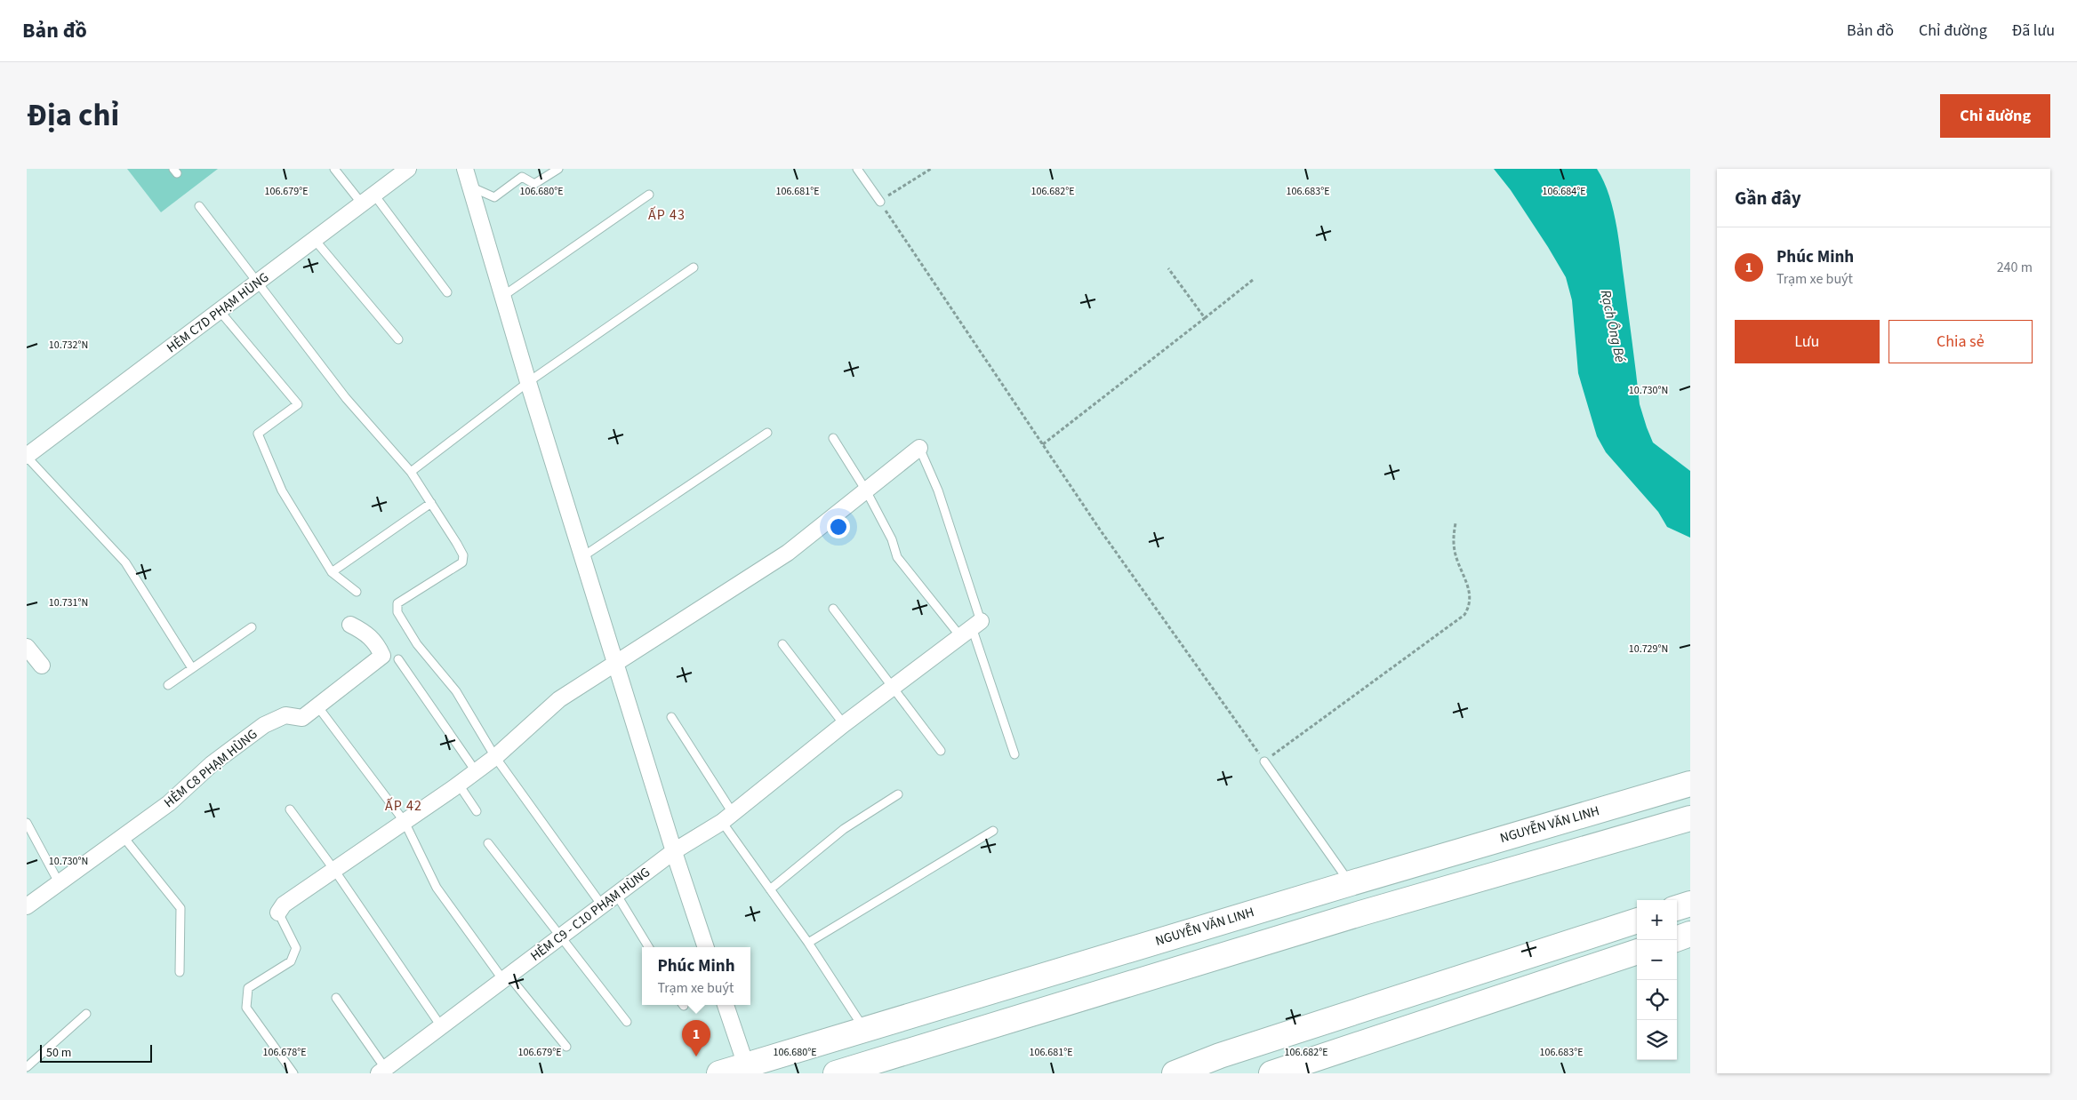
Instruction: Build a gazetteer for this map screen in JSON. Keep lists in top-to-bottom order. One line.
{"streets":{"main road":["NGUYỄN VĂN LINH"],"street":["HẺM C7D PHẠM HÙNG","HẺM C8 PHẠM HÙNG","HẺM C9 - C10 PHẠM HÙNG"]},"districts":["ẤP 43","ẤP 42"],"water":["Rạch Ông Bé"],"scale_bar":"50 m","page":{"header":"Bản đồ","nav":["Bản đồ","Chỉ đường","Đã lưu"],"title":"Địa chỉ","buttons":["Chỉ đường",["Lưu","Chia sẻ"]],"heading":"Gần đây","list":[{"mark":"1","name":"Phúc Minh","note":"Trạm xe buýt","value":"240 m"}],"map_buttons":["+","−"],"popup":["Phúc Minh","Trạm xe buýt"],"pins":"1","scale":"50 m"},"coordinates":["106.679°E","106.680°E","106.681°E","106.682°E","106.683°E","106.684°E","10.732°N","10.730°N","10.731°N","10.729°N","106.678°E"]}
